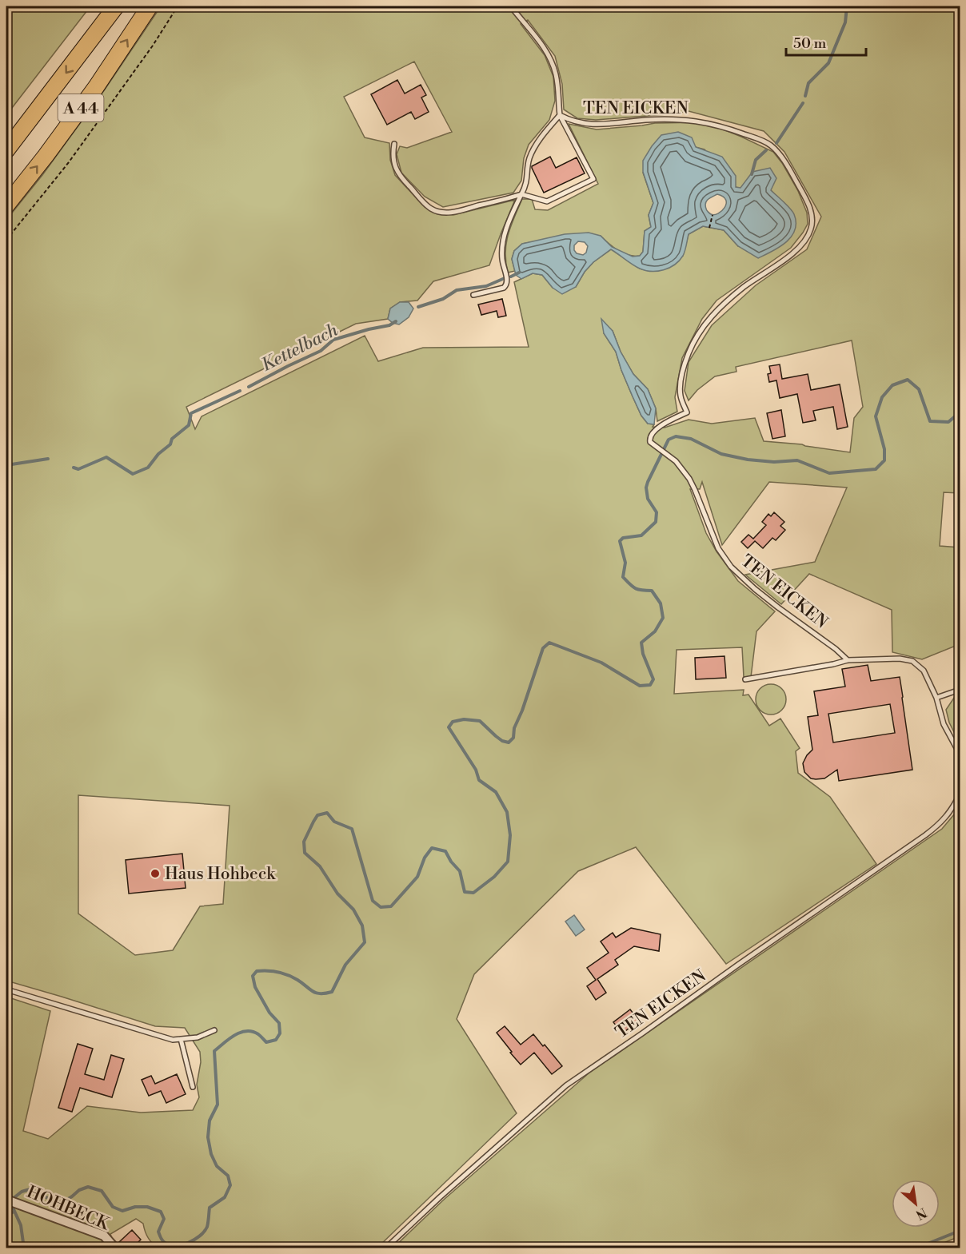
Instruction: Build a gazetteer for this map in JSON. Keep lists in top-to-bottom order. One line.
{"streets":{"highway":["A 44"],"street":["HOHBECK"],"lane":["TEN EICKEN"]},"water":["Kettelbach"],"places":["Haus Hohbeck"],"scale_bar":"50 m","north":"bottom right"}
